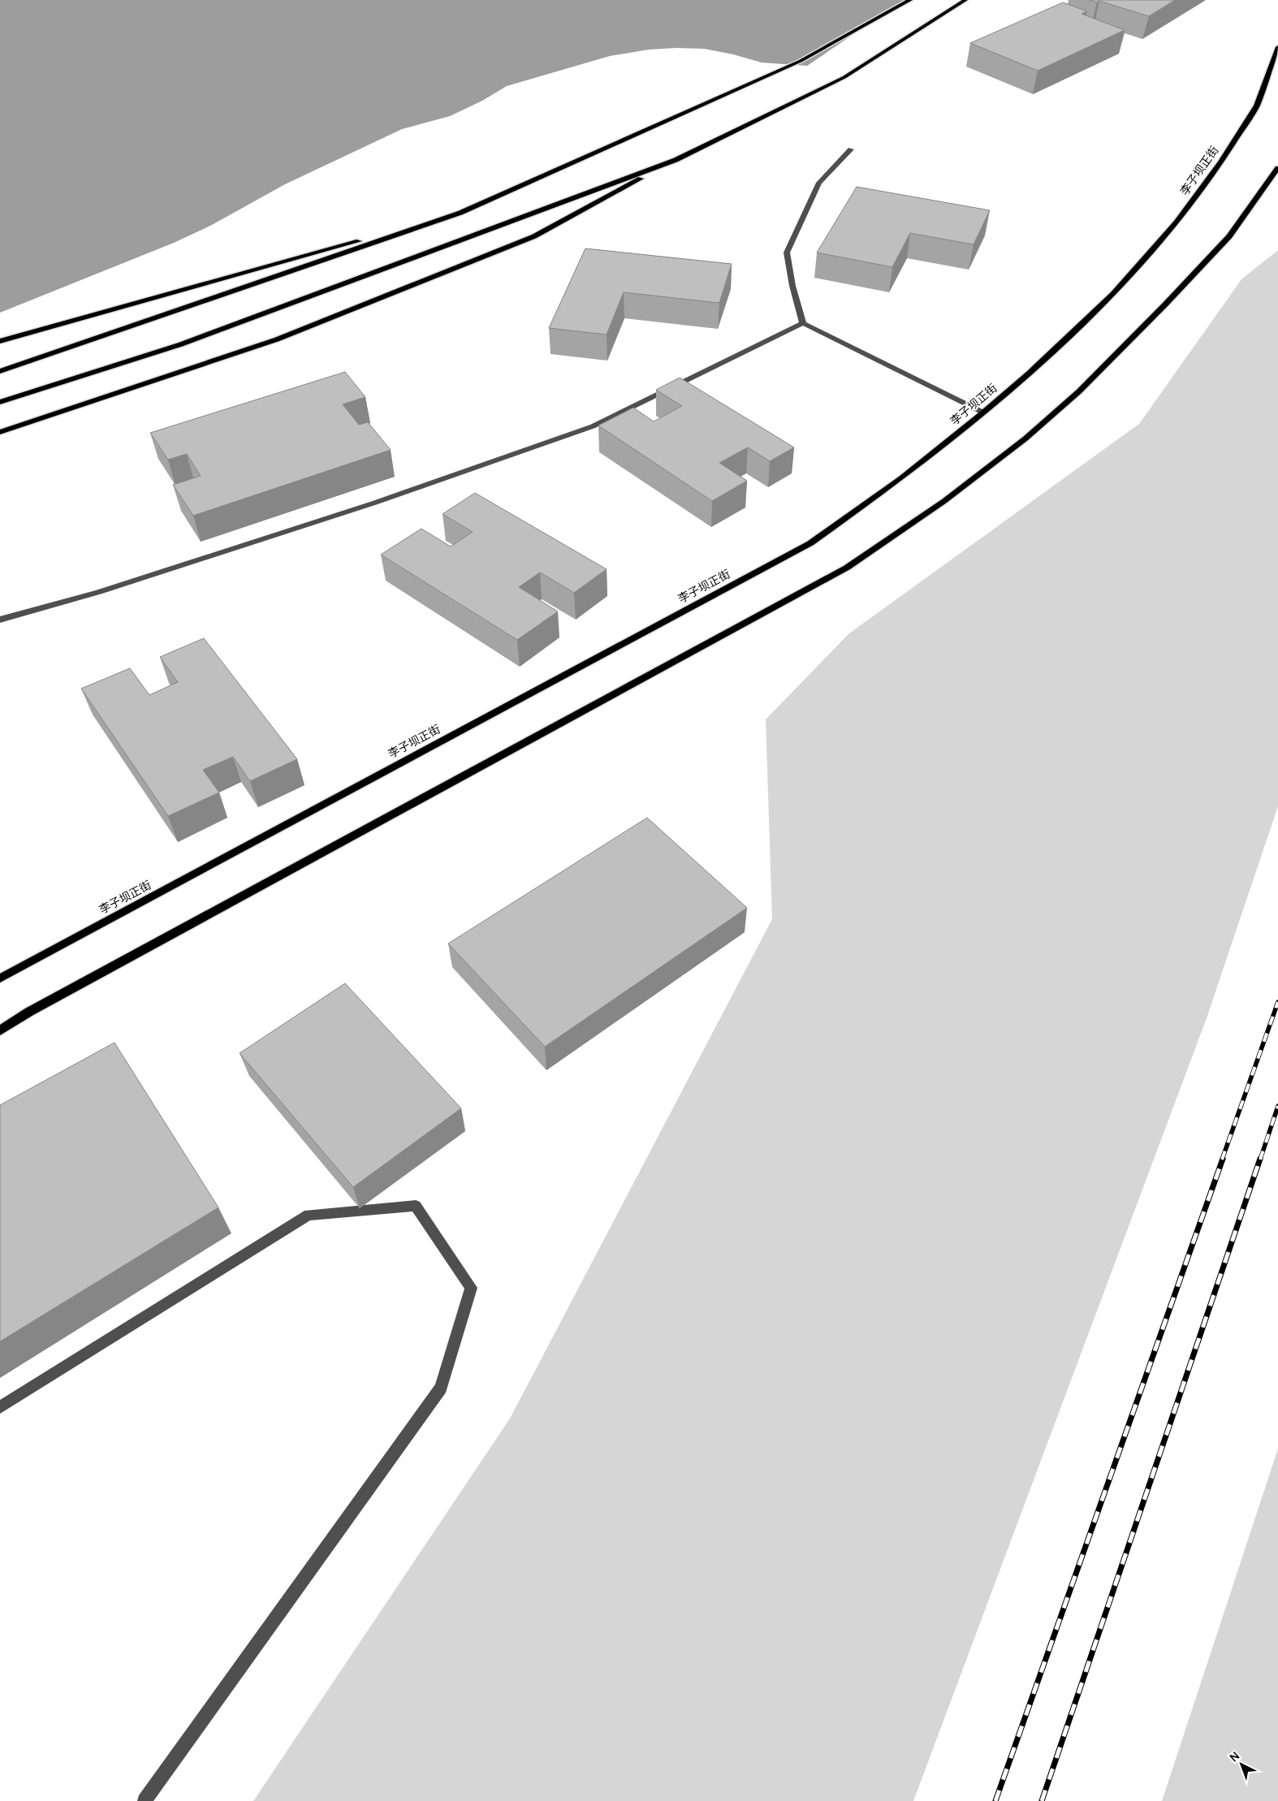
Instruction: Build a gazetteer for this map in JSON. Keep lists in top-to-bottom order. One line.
{"streets":{"main road":["李子坝正街"]},"north":"top left"}
